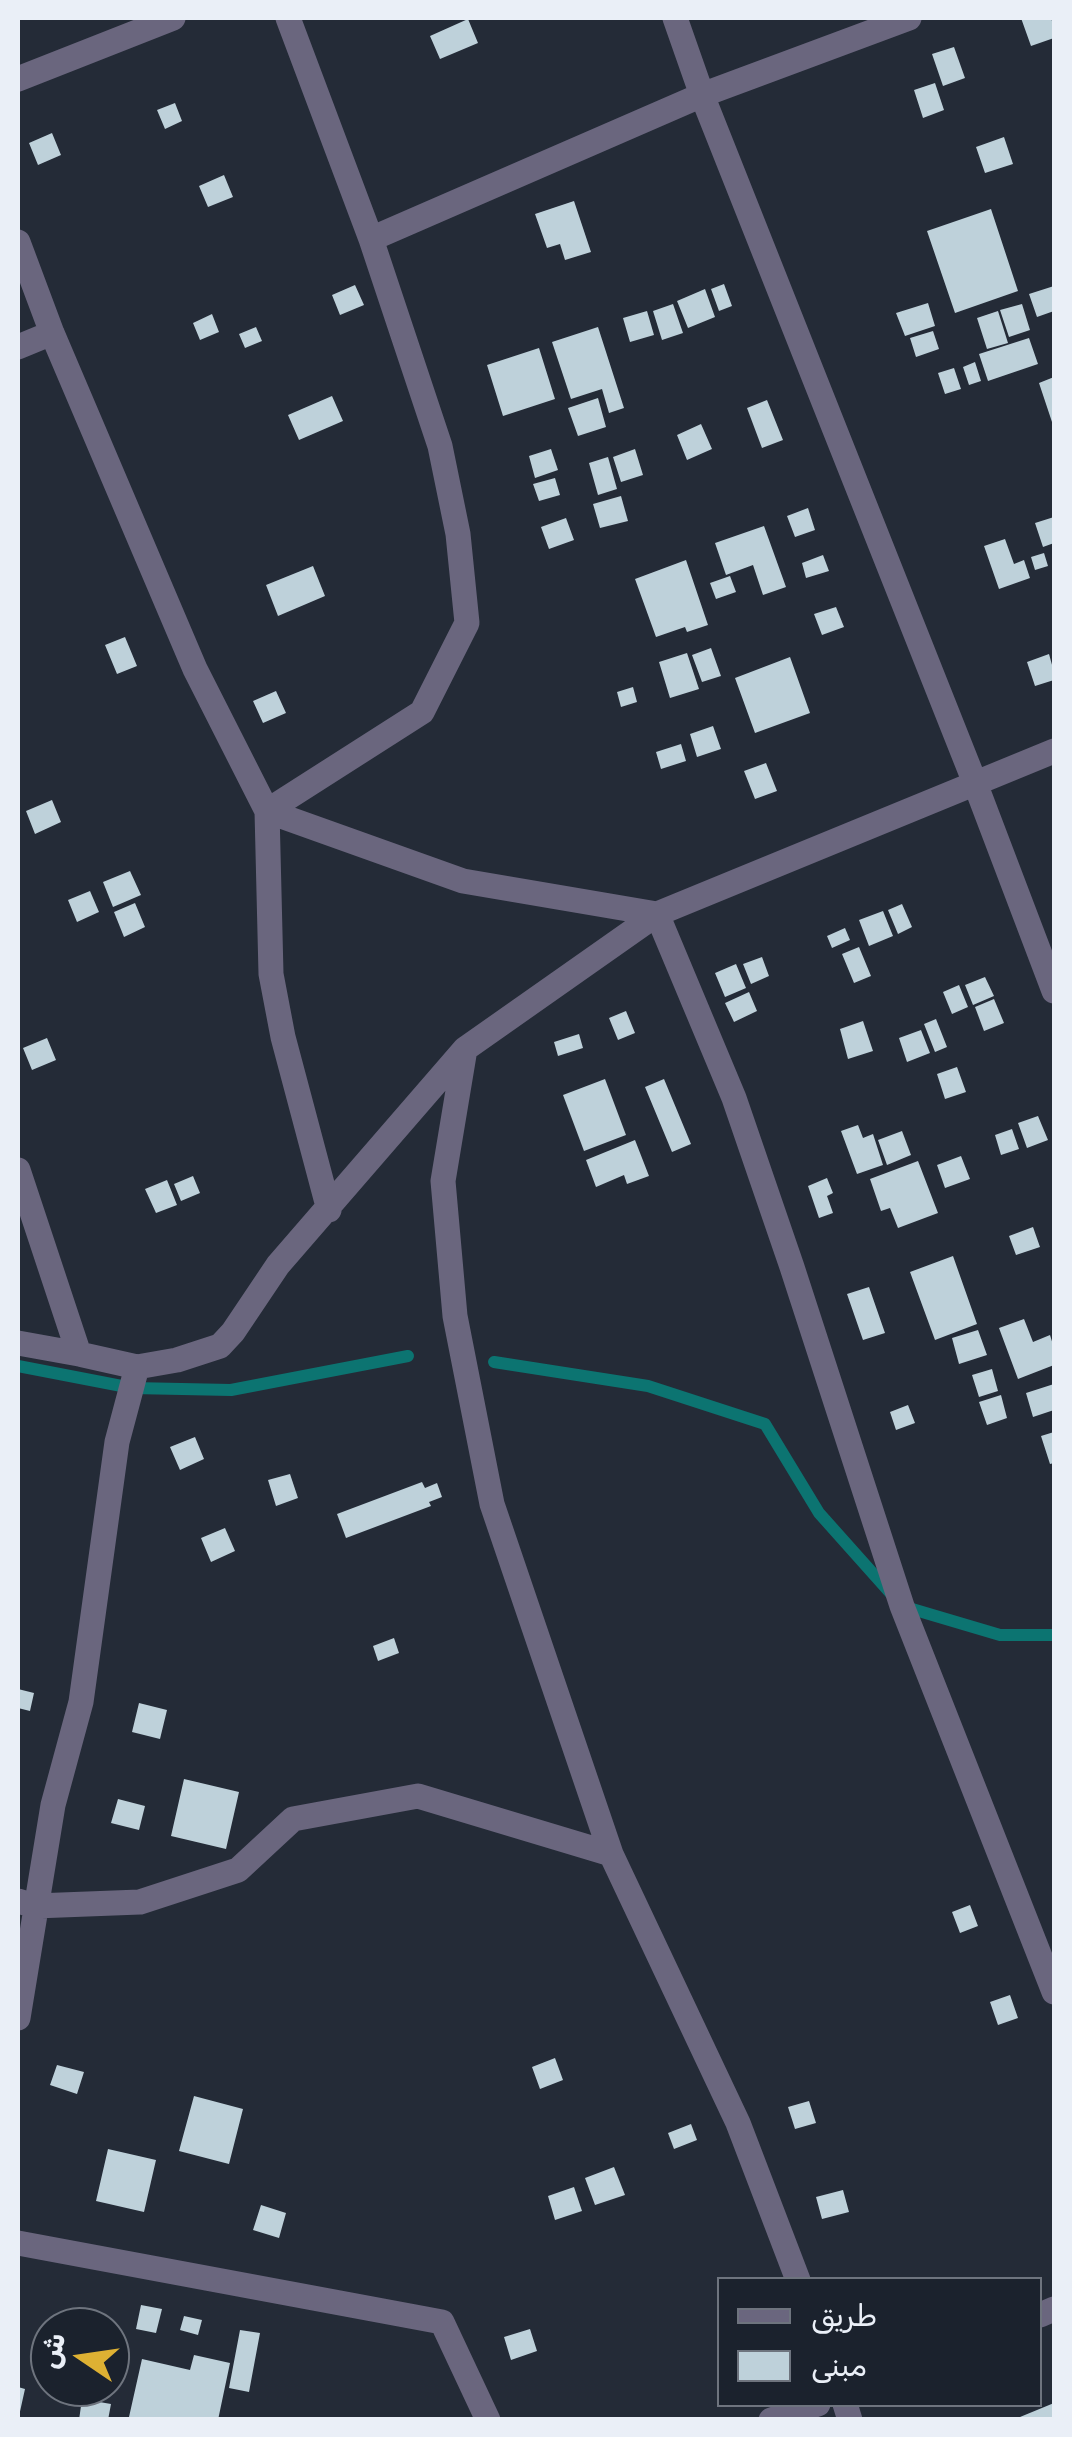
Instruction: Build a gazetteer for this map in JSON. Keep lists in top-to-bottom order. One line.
{"legend":["طريق","مبنى"],"north":"left"}
